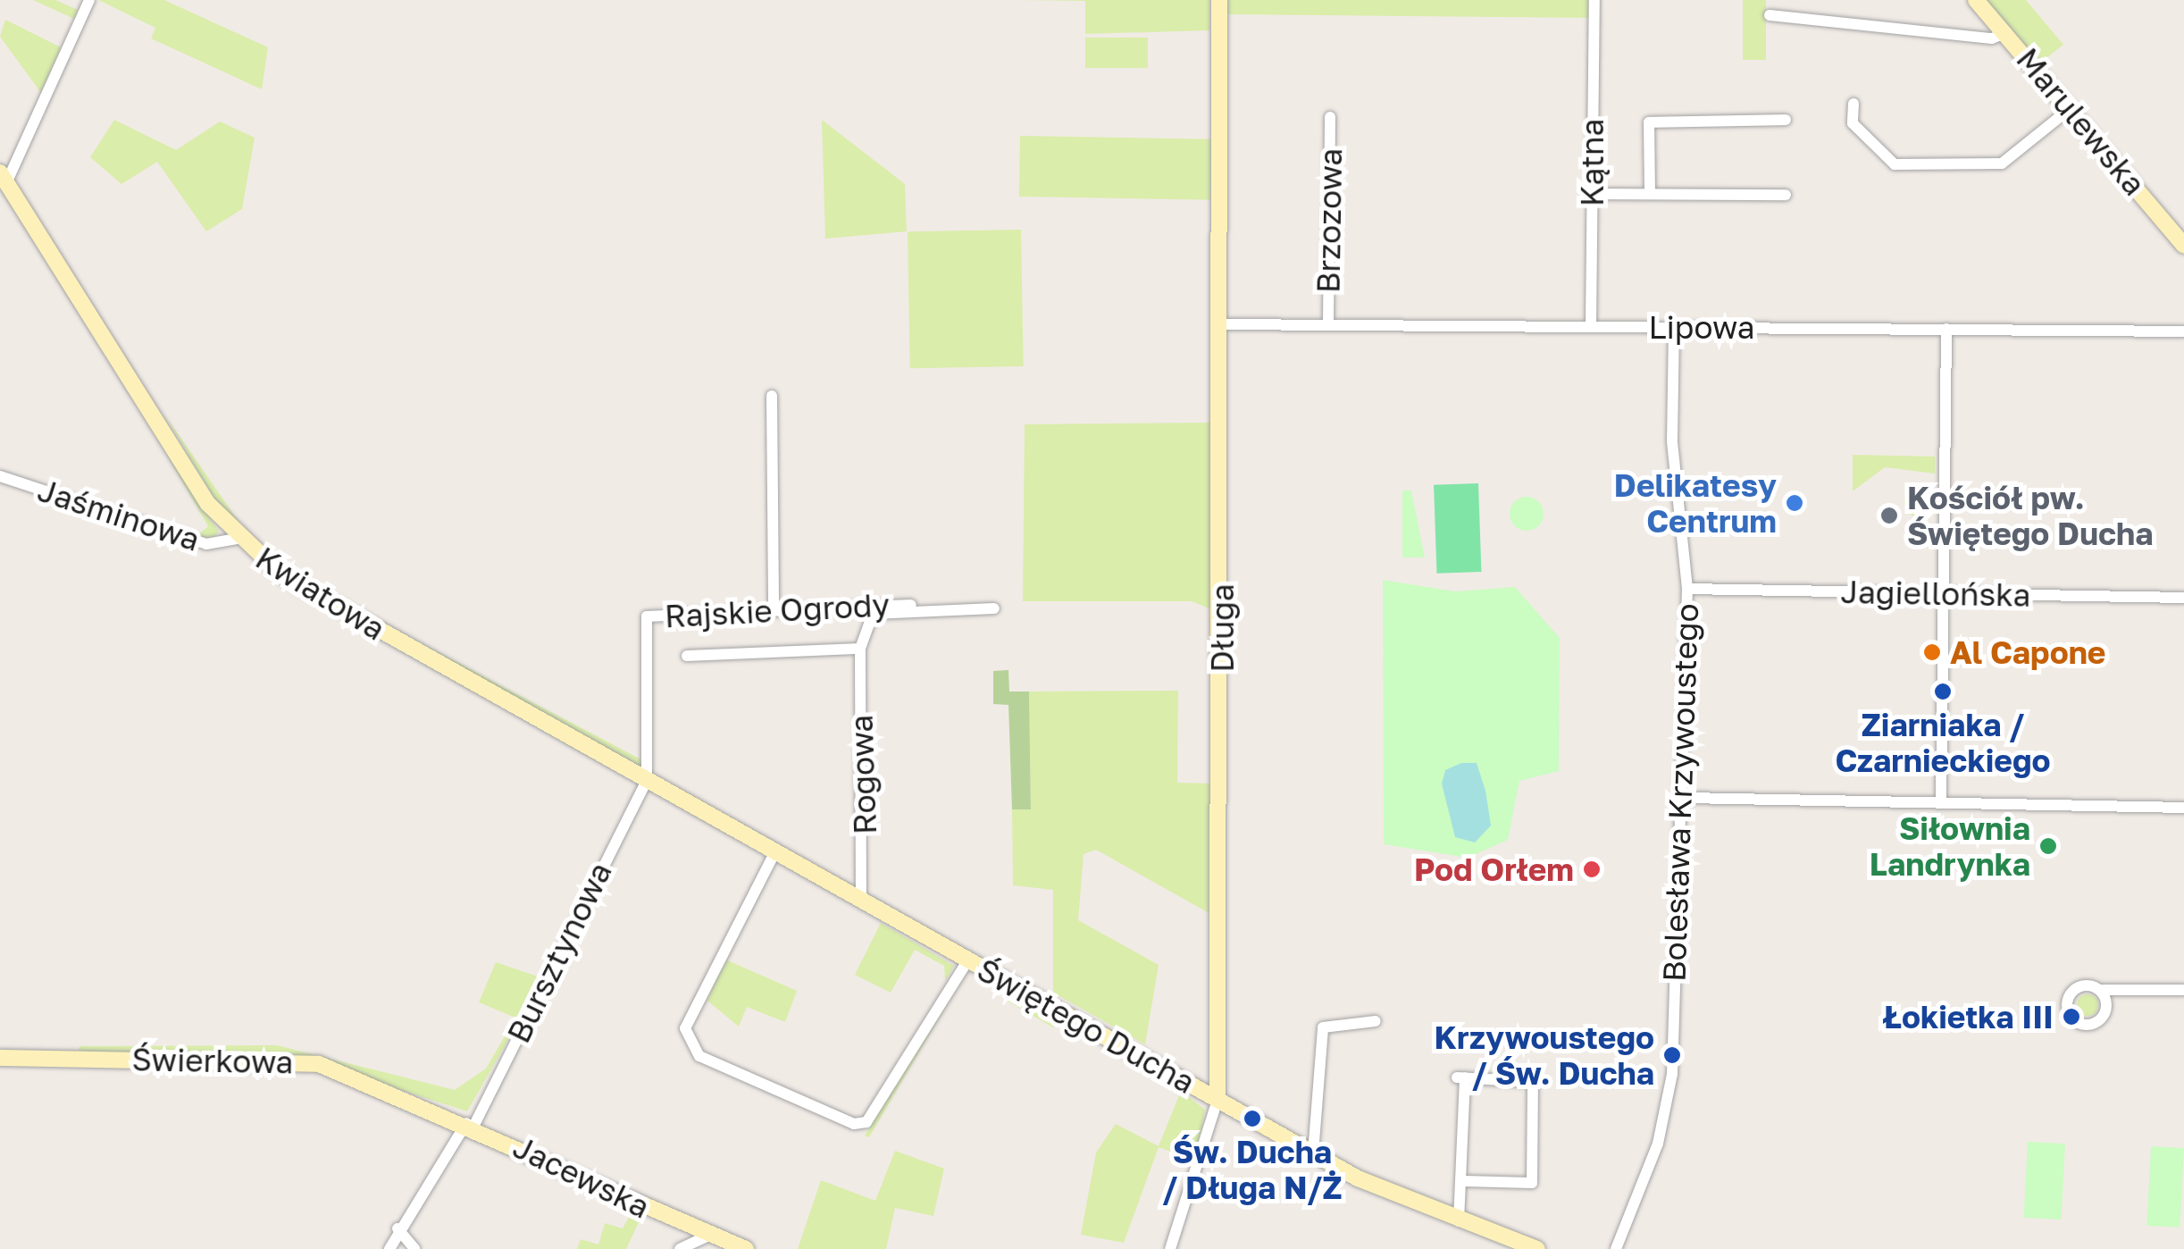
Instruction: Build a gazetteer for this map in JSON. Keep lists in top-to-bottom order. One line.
{"streets":{"street":["Marulewska","Kątna","Brzozowa","Lipowa","Jaśminowa","Kwiatowa","Jagiellońska","Rajskie Ogrody","Długa","Rogowa","Bolesława Krzywoustego","Bursztynowa","Świętego Ducha","Świerkowa","Jacewska"]},"crossings":[["Kątna","Lipowa"],["Brzozowa","Lipowa"],["Lipowa","Długa"],["Lipowa","Bolesława Krzywoustego"],["Jaśminowa","Kwiatowa"],["Kwiatowa","Rajskie Ogrody"],["Kwiatowa","Bursztynowa"],["Kwiatowa","Świętego Ducha"],["Jagiellońska","Bolesława Krzywoustego"],["Rajskie Ogrody","Bursztynowa"],["Rajskie Ogrody","Świętego Ducha"],["Długa","Świętego Ducha"],["Rogowa","Świętego Ducha"],["Bursztynowa","Świętego Ducha"],["Bursztynowa","Świerkowa"],["Bursztynowa","Jacewska"],["Świerkowa","Jacewska"]],"places":["Delikatesy Centrum","Kościół pw. Świętego Ducha","Al Capone","Ziarniaka / Czarnieckiego","Siłownia Landrynka","Pod Orłem","Łokietka III","Krzywoustego / Św. Ducha","Św. Ducha / Długa N/Ż"]}
